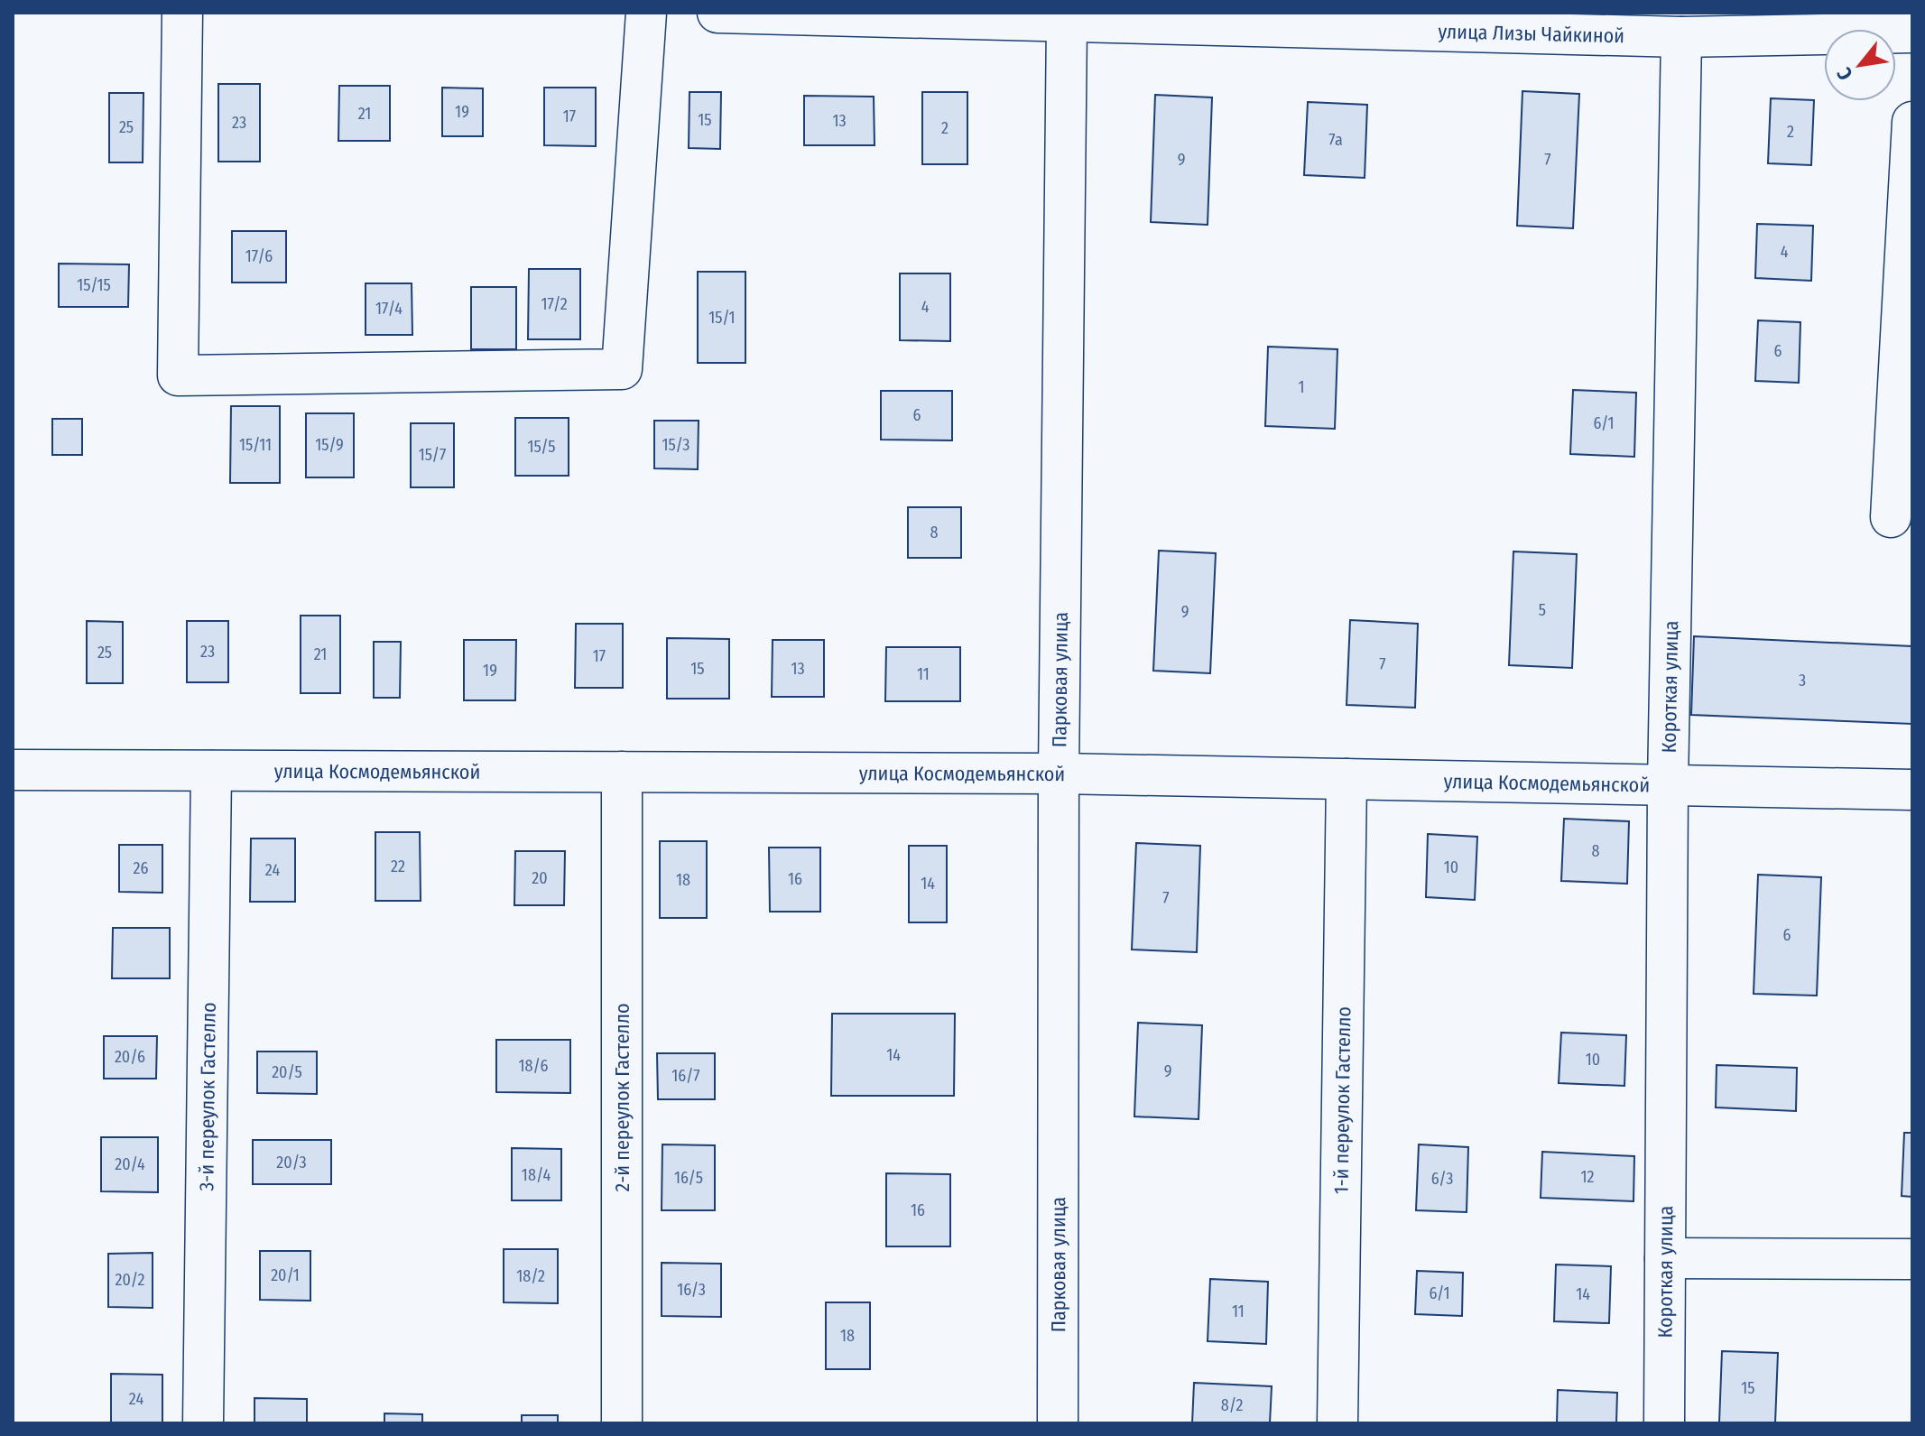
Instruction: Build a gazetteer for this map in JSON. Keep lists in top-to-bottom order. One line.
{"streets":{"street":["улица Лизы Чайкиной","Парковая улица","Короткая улица","улица Космодемьянской","3-й переулок Гастелло","2-й переулок Гастелло","1-й переулок Гастелло"]},"crossings":[["улица Лизы Чайкиной","Парковая улица"],["улица Лизы Чайкиной","Короткая улица"],["Парковая улица","улица Космодемьянской"],["Короткая улица","улица Космодемьянской"],["улица Космодемьянской","3-й переулок Гастелло"],["улица Космодемьянской","2-й переулок Гастелло"],["улица Космодемьянской","1-й переулок Гастелло"]],"house_numbers":["19","21","17","15","13","23","25","2","2","7а","9","7","4","17/6","15/15","17/2","4","17/4","15/1","6","1","6","6/1","15/11","15/9","15/3","15/5","15/7","8","5","9","23","25","21","17","7","15","13","19","11","3","8","22","10","26","24","20","16","18","14","7","6","14","20/6","10","18/6","9","20/5","16/7","20/3","20/4","18/4","12","16/5","6/3","16","20/1","18/2","20/2","16/3","6/1","14","11","18","15","24","8/2"],"north":"bottom left"}
